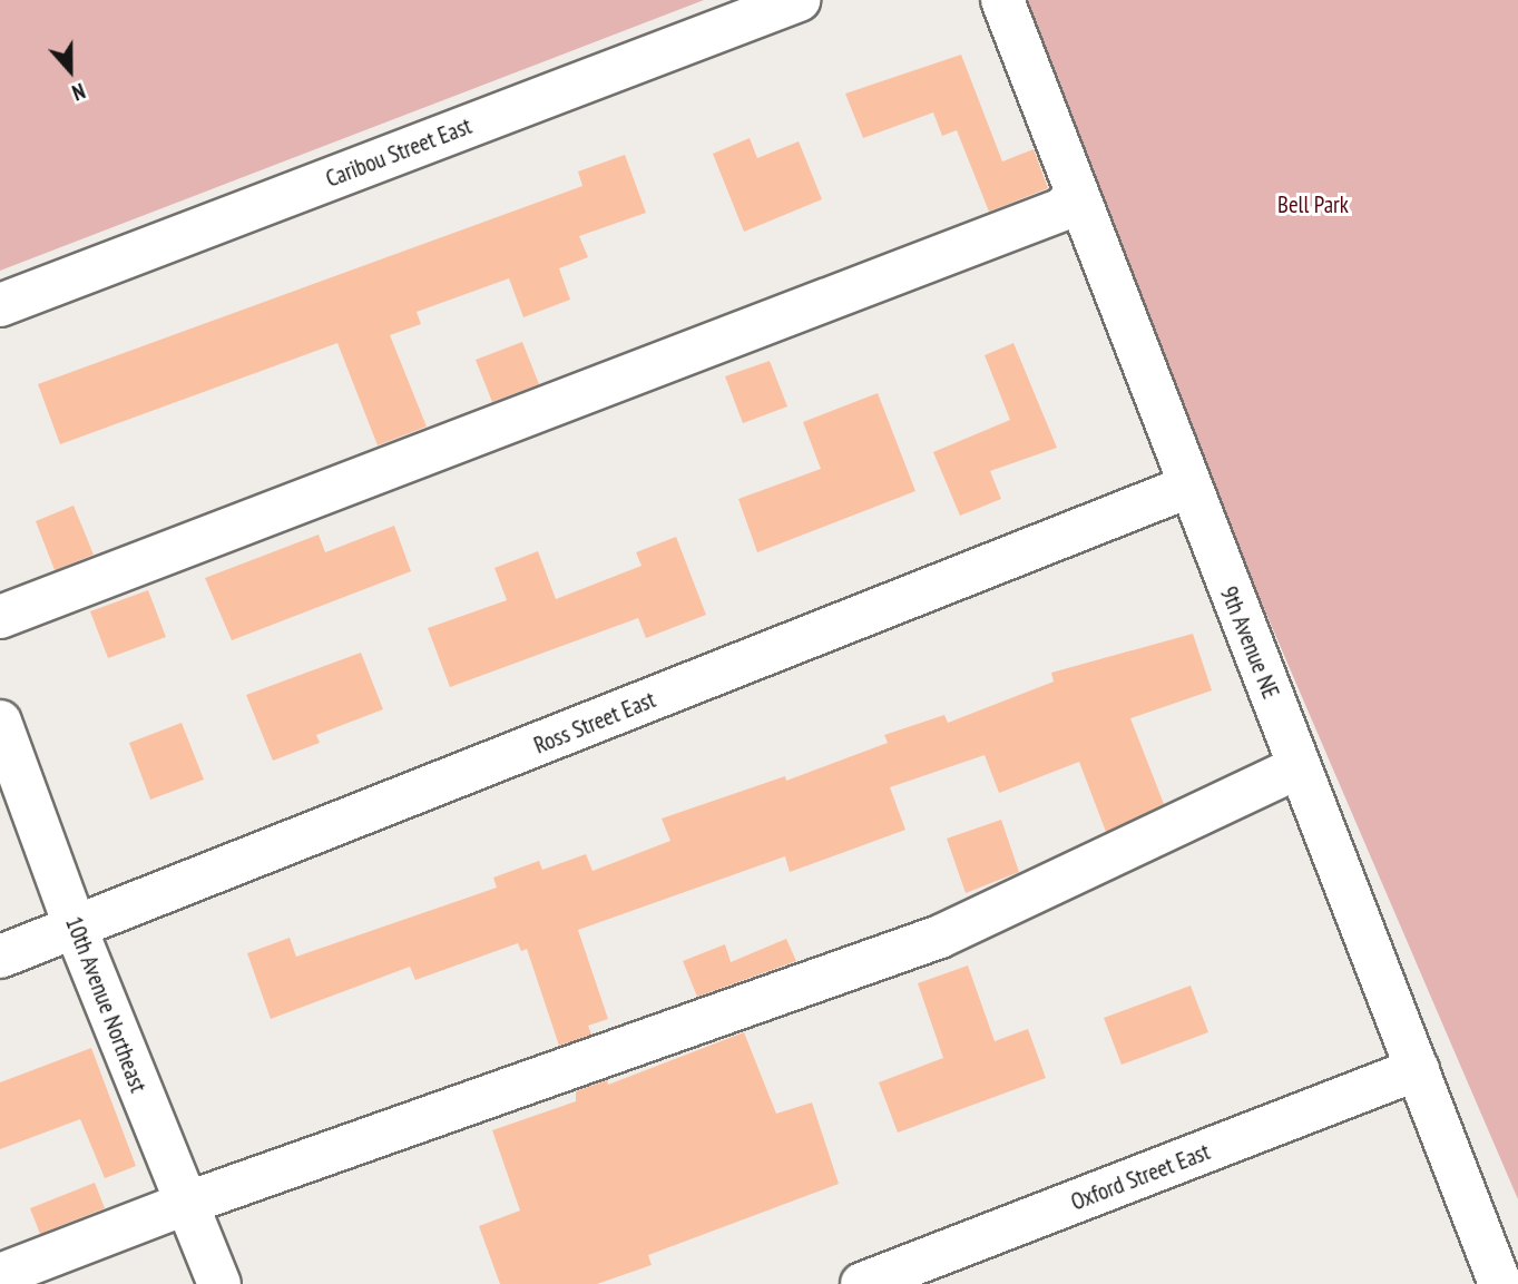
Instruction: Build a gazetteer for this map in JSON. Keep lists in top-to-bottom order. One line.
{"streets":{"street":["Caribou Street East","9th Avenue NE","Ross Street East","10th Avenue Northeast","Oxford Street East"]},"crossings":[["9th Avenue NE","Ross Street East"],["9th Avenue NE","Oxford Street East"],["Ross Street East","10th Avenue Northeast"]],"parks":["Bell Park"],"north":"bottom"}
